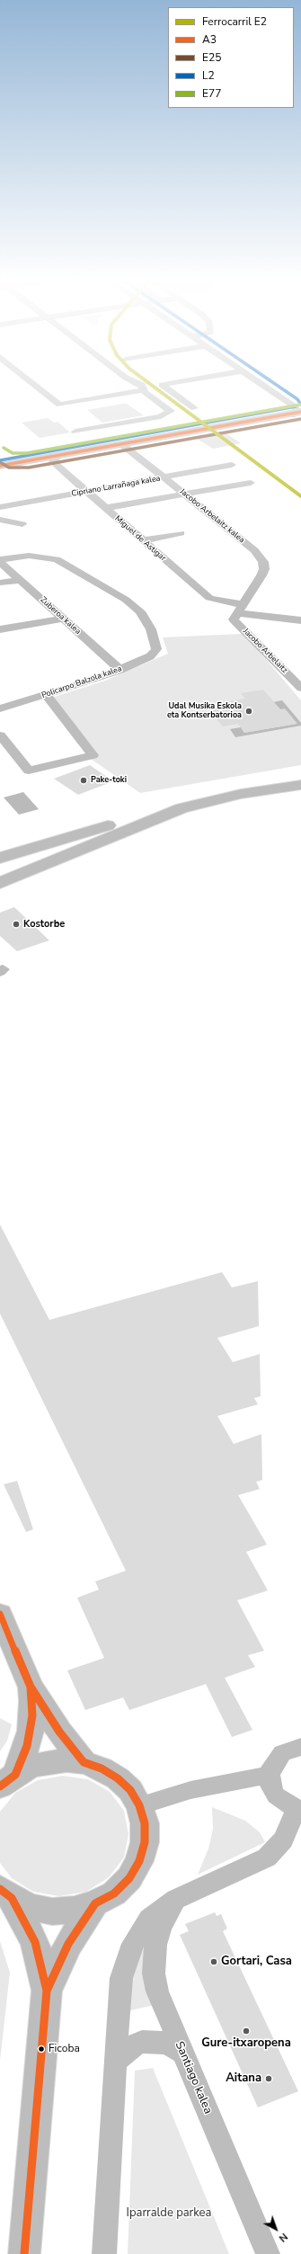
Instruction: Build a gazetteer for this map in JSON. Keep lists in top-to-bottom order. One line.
{"streets":{"street":["Cipriano Larrañaga kalea","Jacobo Arbelaitz kalea","Miguel de Astigar","Zuberoa kalea","Jacobo Arbelaitz","Policarpo Balzola kalea","Santiago kalea"]},"crossings":[["Cipriano Larrañaga kalea","Jacobo Arbelaitz kalea"],["Cipriano Larrañaga kalea","Miguel de Astigar"],["Jacobo Arbelaitz kalea","Miguel de Astigar"],["Jacobo Arbelaitz kalea","Jacobo Arbelaitz"],["Miguel de Astigar","Jacobo Arbelaitz"],["Zuberoa kalea","Policarpo Balzola kalea"]],"parks":["Iparralde parkea"],"places":["Udal Musika Eskola eta Kontserbatorioa","Pake-toki","Kostorbe","Gortari, Casa","Gure-itxaropena","Ficoba","Aitana"],"lines":["rail line E2","transit line L2","transit line E77","transit line A3","transit line E25"],"legend":["Ferrocarril E2","A3","E25","L2","E77"],"north":"bottom right"}
